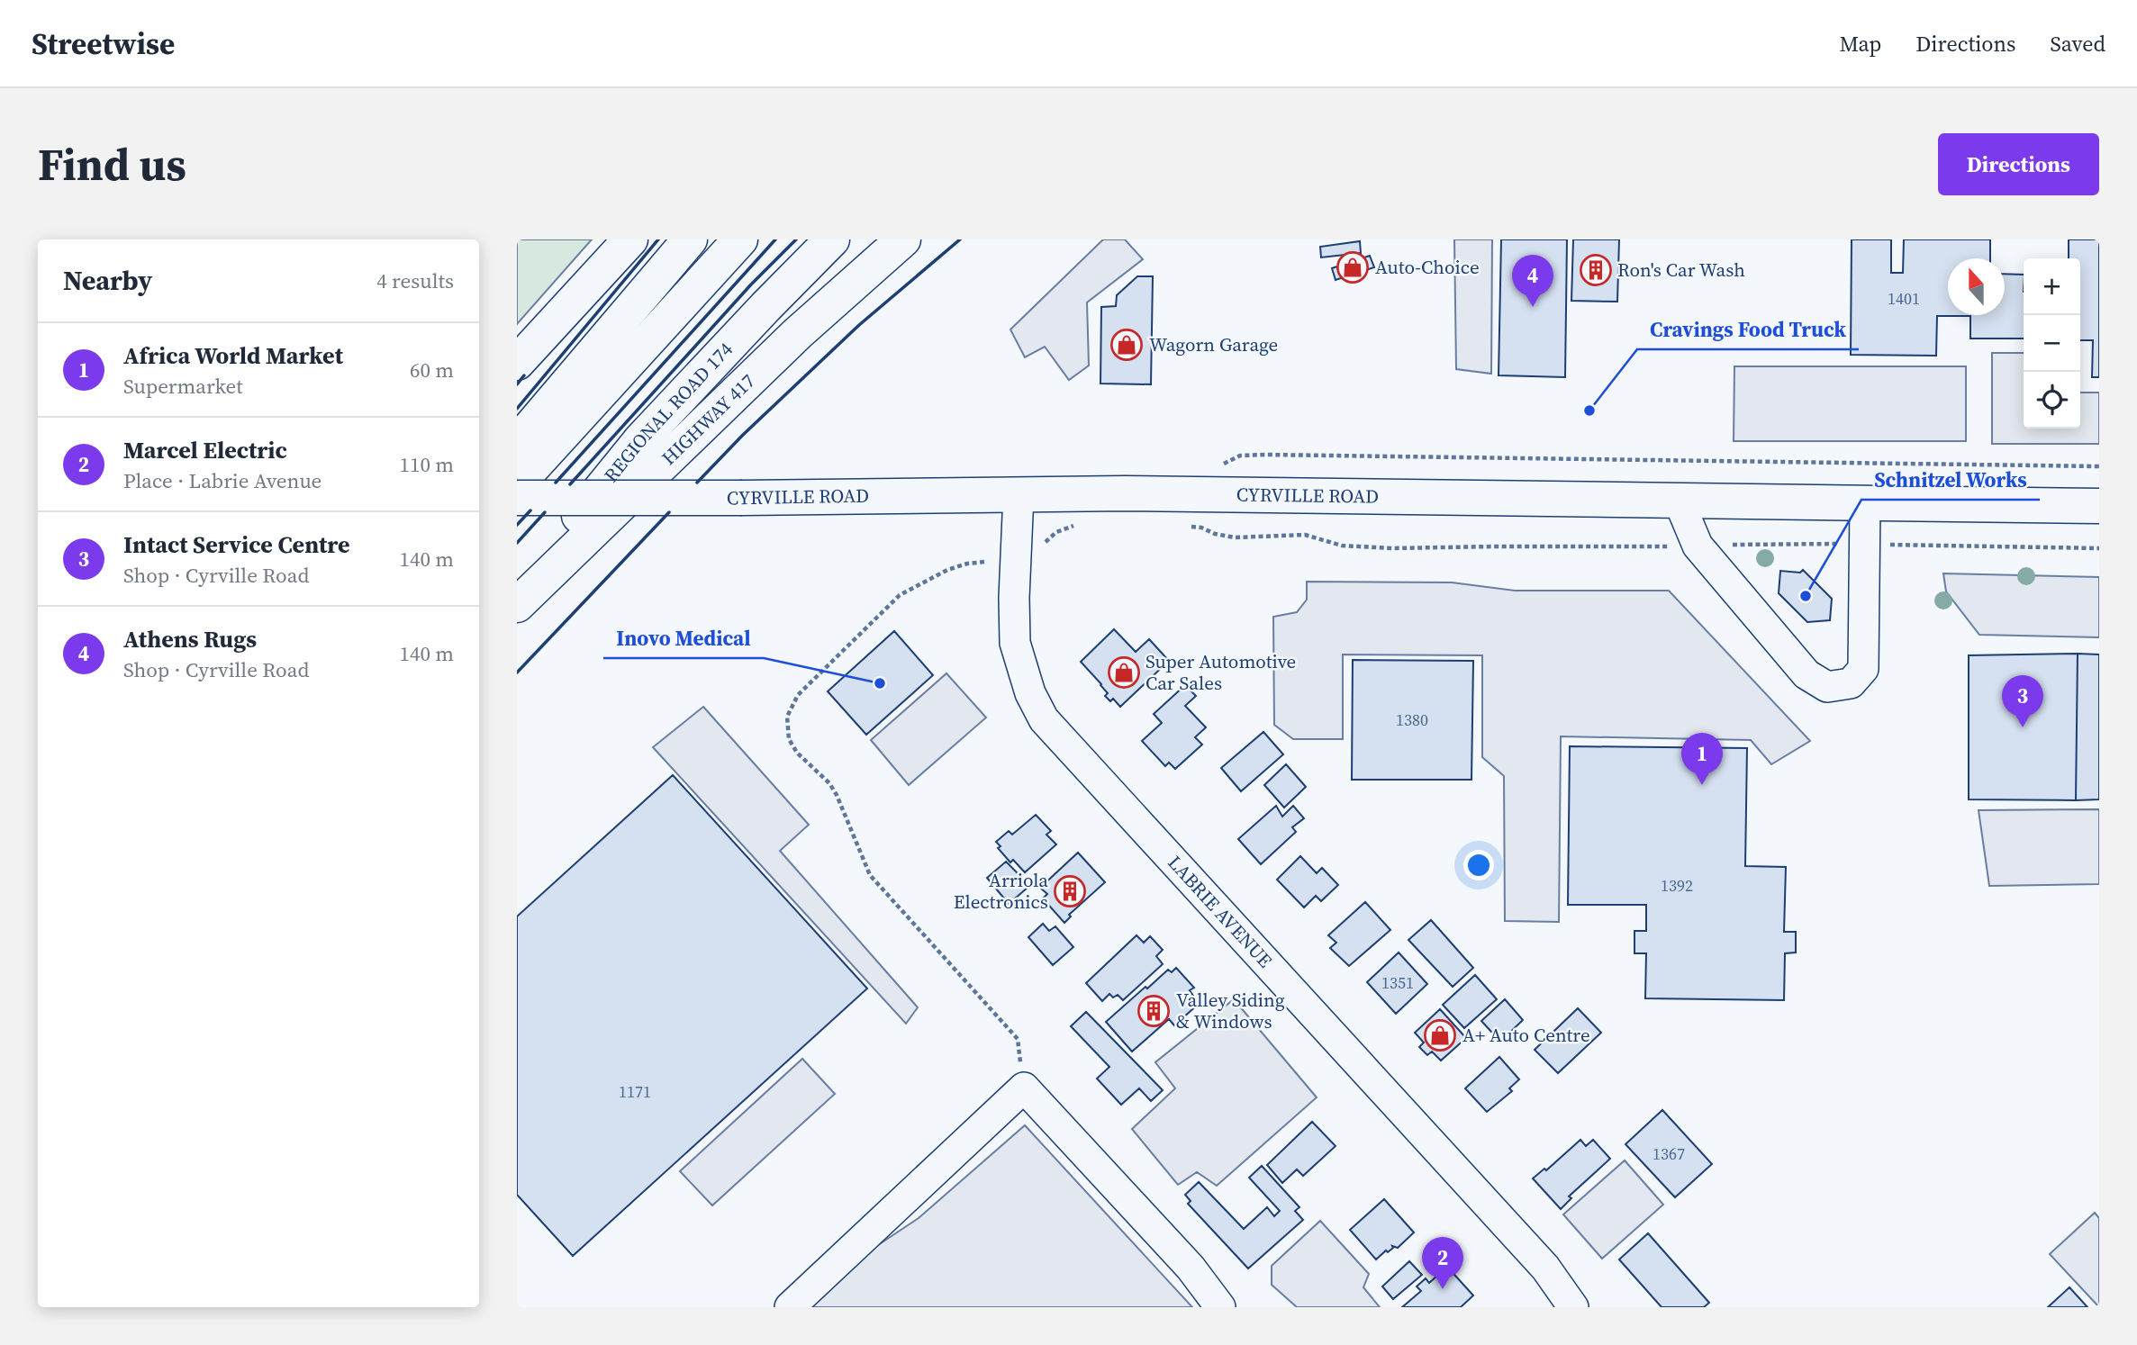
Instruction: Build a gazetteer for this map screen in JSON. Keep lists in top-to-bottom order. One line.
{"streets":{"main road":["REGIONAL ROAD 174","HIGHWAY 417","CYRVILLE ROAD"],"street":["LABRIE AVENUE"]},"crossings":[["CYRVILLE ROAD","LABRIE AVENUE"]],"places":{"shop":["Auto-Choice","Wagorn Garage","Super Automotive Car Sales","A+ Auto Centre"],"building":["Ron's Car Wash","Arriola Electronics","Valley Siding & Windows"],"other":["Cravings Food Truck","Schnitzel Works","Inovo Medical"]},"house_numbers":["1401","1380","1392","1351","1171","1367"],"north":"top","page":{"header":"Streetwise","nav":["Map","Directions","Saved"],"buttons":"Directions","title":"Find us","heading":["Nearby","4 results"],"pins":["4","3","1","2"],"map_buttons":["+","−"],"list":[{"mark":"1","name":"Africa World Market","note":"Supermarket","value":"60 m"},{"mark":"2","name":"Marcel Electric","note":"Place · Labrie Avenue","value":"110 m"},{"mark":"3","name":"Intact Service Centre","note":"Shop · Cyrville Road","value":"140 m"},{"mark":"4","name":"Athens Rugs","note":"Shop · Cyrville Road","value":"140 m"}]}}
